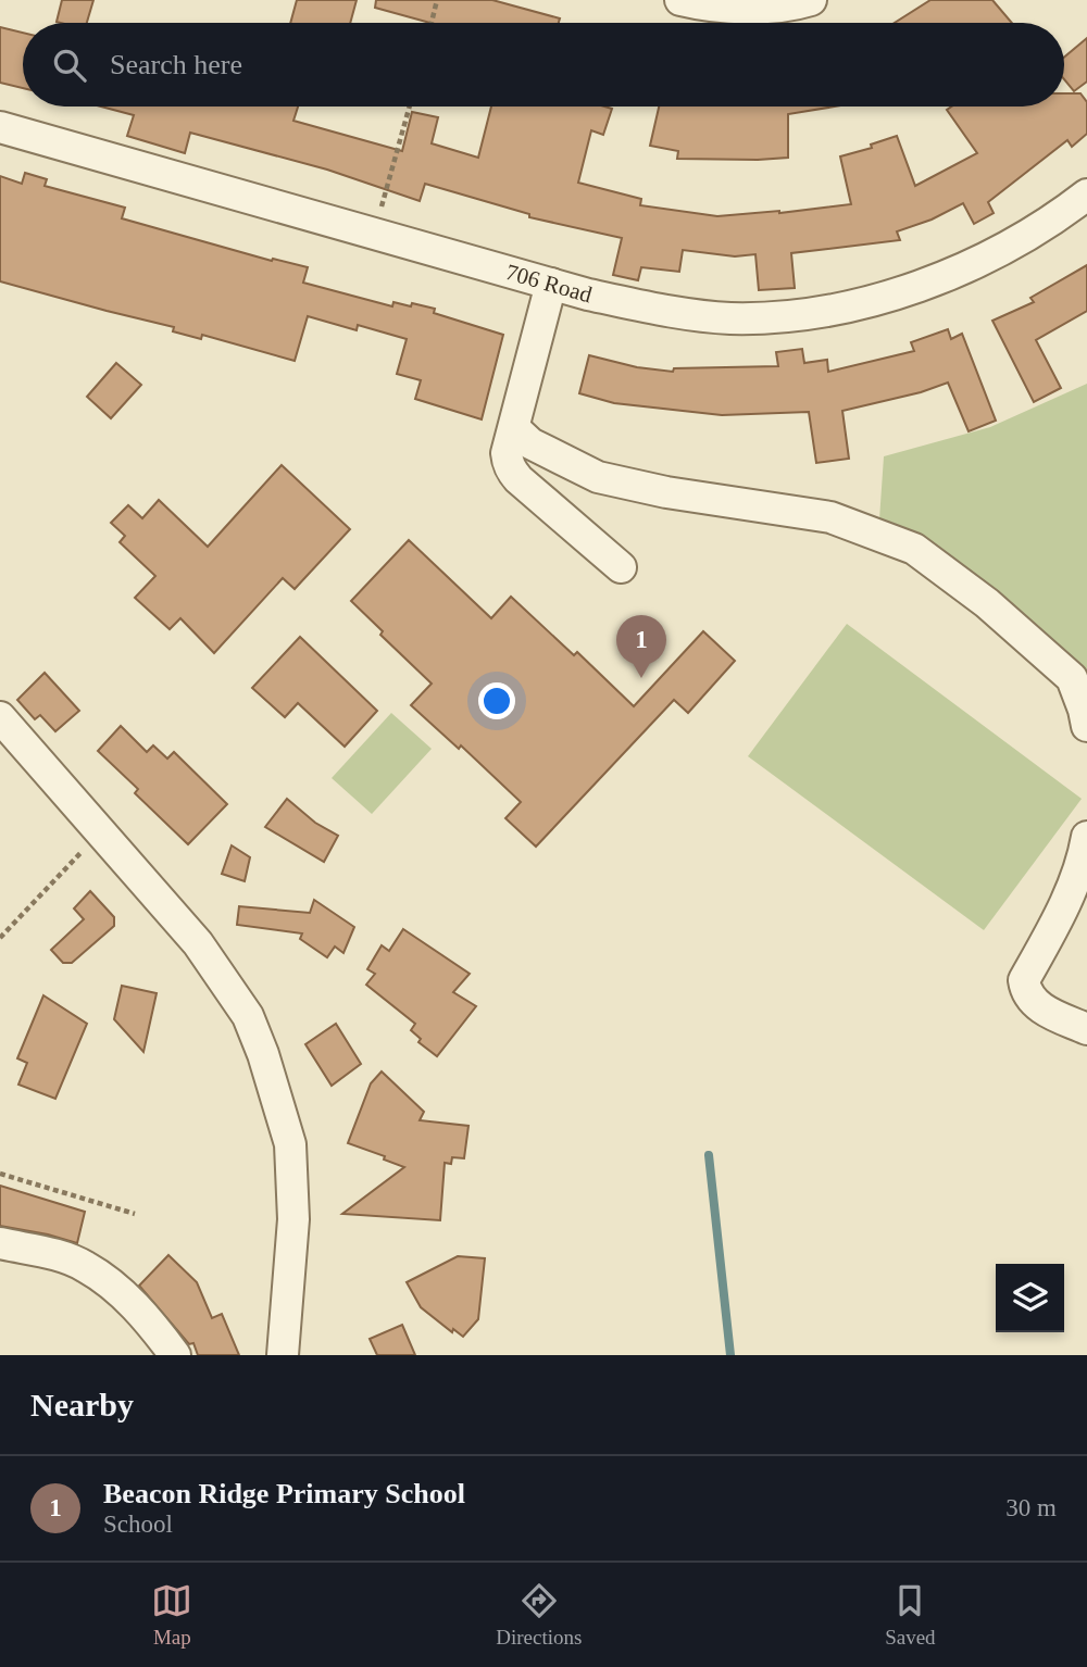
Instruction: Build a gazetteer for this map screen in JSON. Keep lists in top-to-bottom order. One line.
{"streets":{"street":["706 Road"]},"page":{"search":"Search here","pins":"1","heading":"Nearby","list":[{"mark":"1","name":"Beacon Ridge Primary School","note":"School","value":"30 m"}],"nav":["Map","Directions","Saved"]}}
